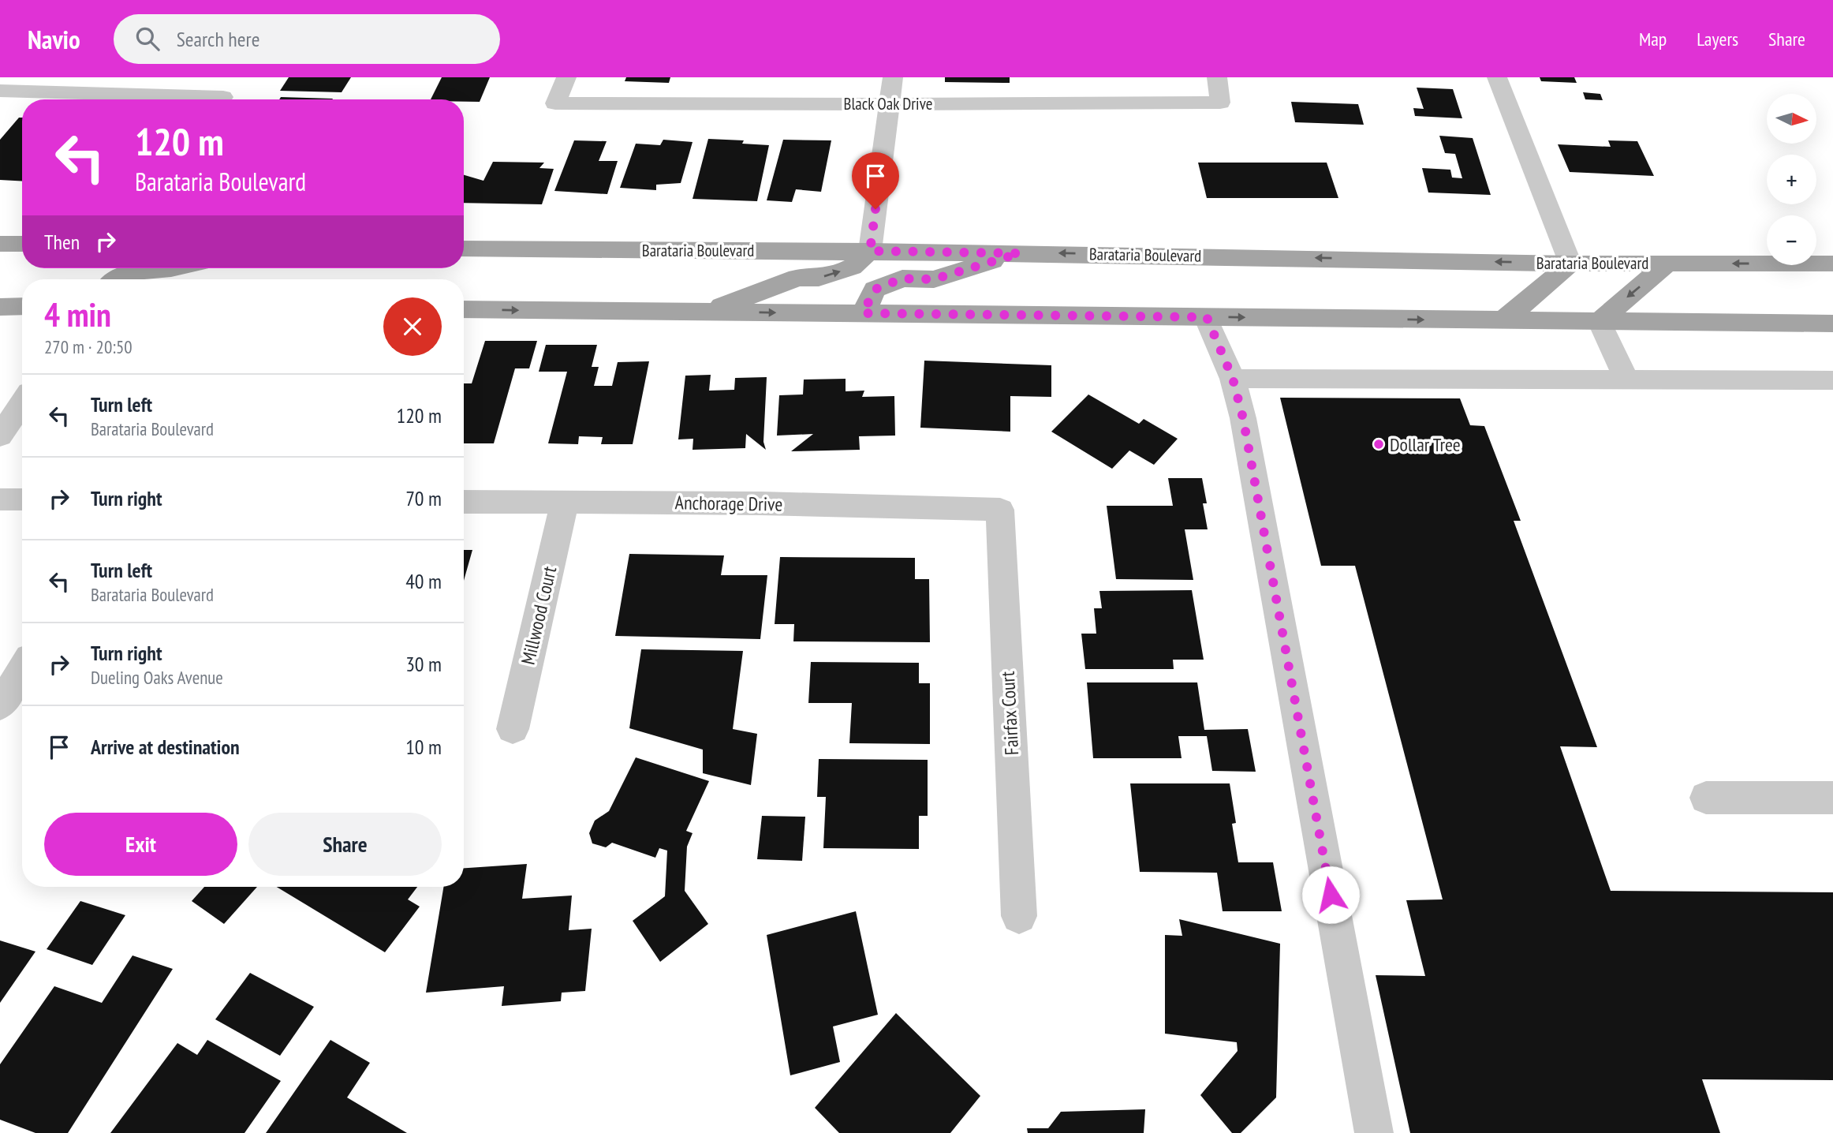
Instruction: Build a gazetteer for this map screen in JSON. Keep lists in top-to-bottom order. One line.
{"streets":{"main road":["Barataria Boulevard"],"street":["Black Oak Drive","Anchorage Drive","Millwood Court","Fairfax Court"]},"crossings":[["Anchorage Drive","Millwood Court"],["Anchorage Drive","Fairfax Court"]],"places":["Dollar Tree"],"north":"right","page":{"header":"Navio","search":"Search here","nav":["Map","Layers","Share"],"map_buttons":["+","−"],"turn":["120 m","Barataria Boulevard"],"then":"Then","heading":["4 min","270 m · 20:50"],"list":[{"name":"Turn left","note":"Barataria Boulevard","value":"120 m"},{"name":"Turn right","value":"70 m"},{"name":"Turn left","note":"Barataria Boulevard","value":"40 m"},{"name":"Turn right","note":"Dueling Oaks Avenue","value":"30 m"},{"name":"Arrive at destination","value":"10 m"}],"buttons":["Exit","Share"]}}
